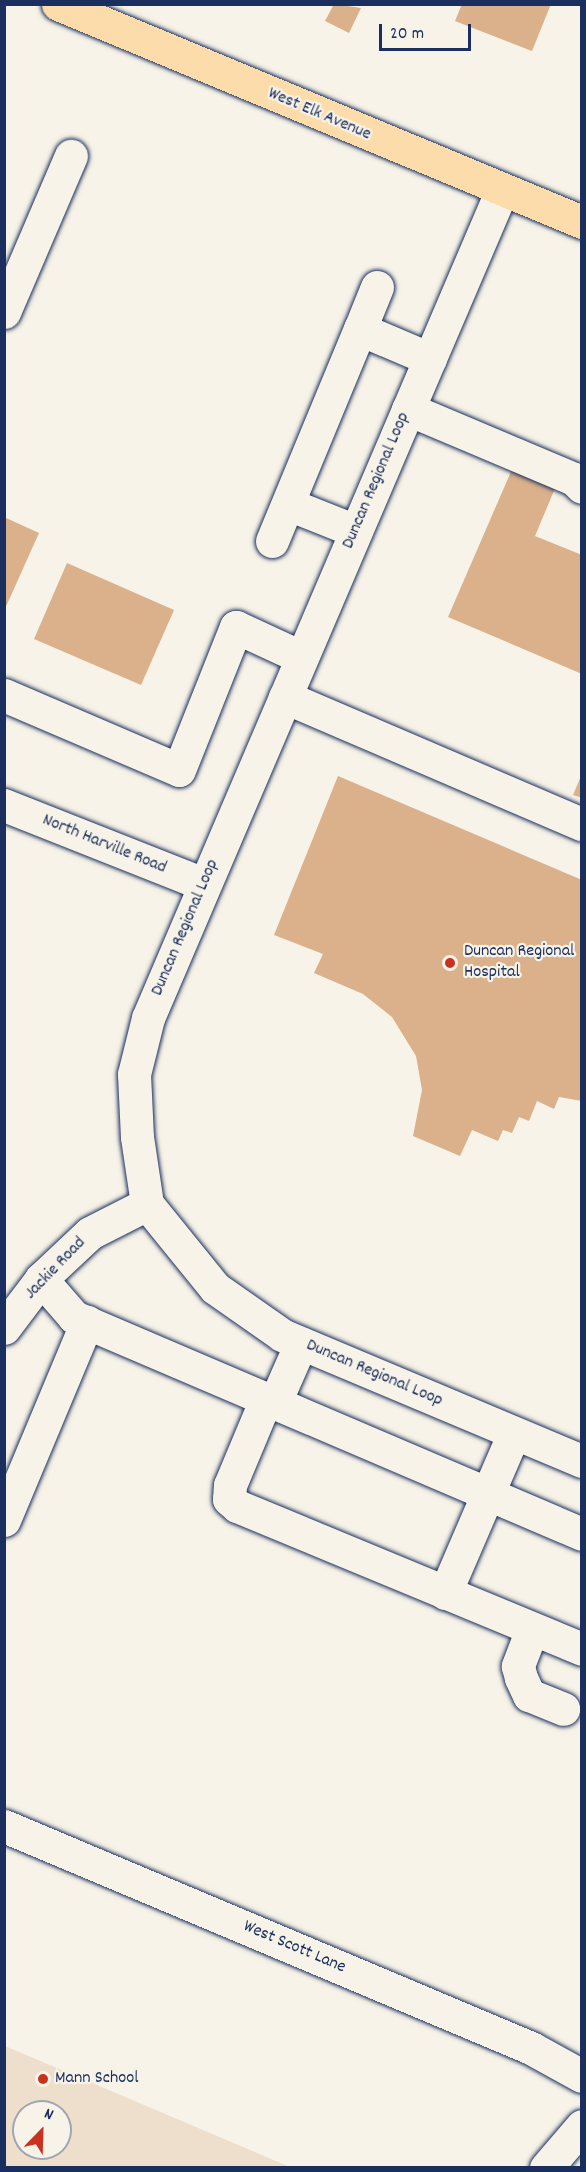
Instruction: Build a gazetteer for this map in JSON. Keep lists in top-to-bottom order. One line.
{"streets":{"main road":["West Elk Avenue"],"street":["Duncan Regional Loop","North Harville Road","Jackie Road","West Scott Lane"]},"crossings":[["West Elk Avenue","Duncan Regional Loop"],["Duncan Regional Loop","North Harville Road"],["Duncan Regional Loop","Jackie Road"]],"places":["Duncan Regional Hospital","Mann School"],"scale_bar":"20 m","north":"top right"}
